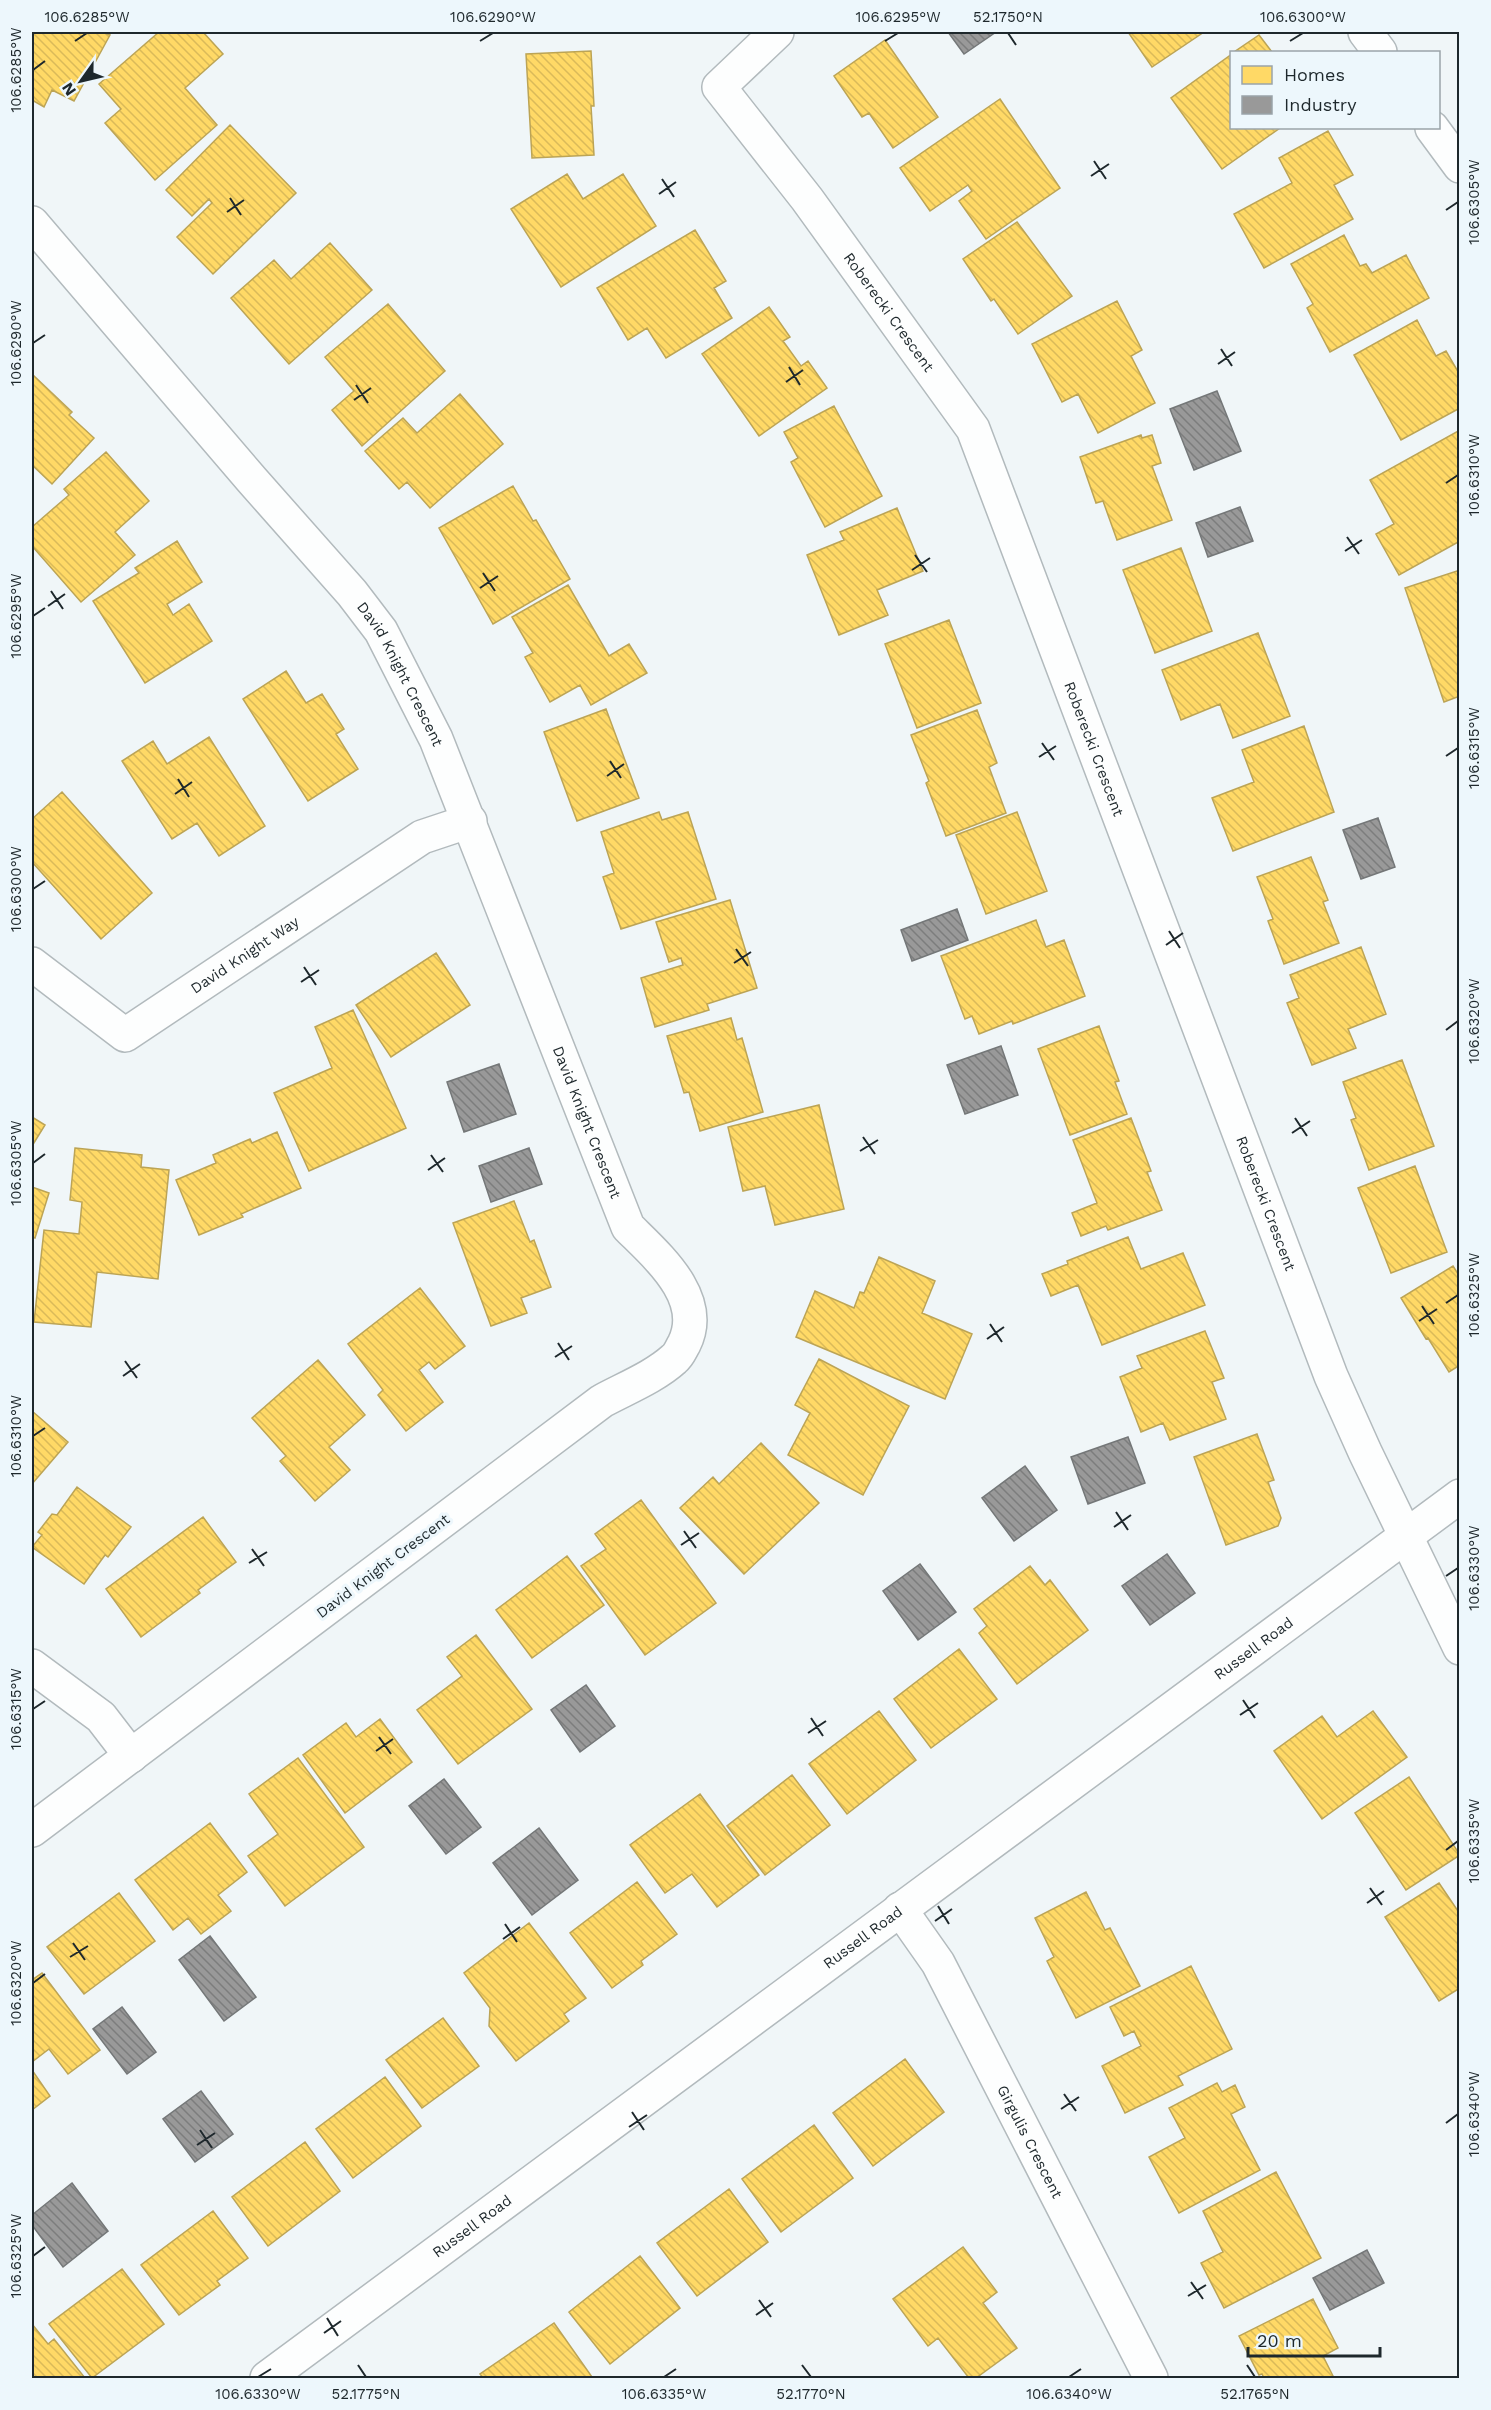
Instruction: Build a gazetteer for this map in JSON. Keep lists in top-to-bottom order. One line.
{"streets":{"street":["Roberecki Crescent","David Knight Crescent","David Knight Way","Russell Road","Girgulis Crescent"]},"crossings":[["Roberecki Crescent","Russell Road"],["David Knight Crescent","David Knight Way"],["Russell Road","Girgulis Crescent"]],"legend":["Homes","Industry"],"scale_bar":"20 m","north":"bottom left","coordinates":["106.6285°W","106.6290°W","106.6295°W","52.1750°N","106.6300°W","106.6305°W","106.6310°W","106.6315°W","106.6320°W","106.6325°W","106.6330°W","106.6335°W","106.6340°W","52.1775°N","52.1770°N","52.1765°N"]}
